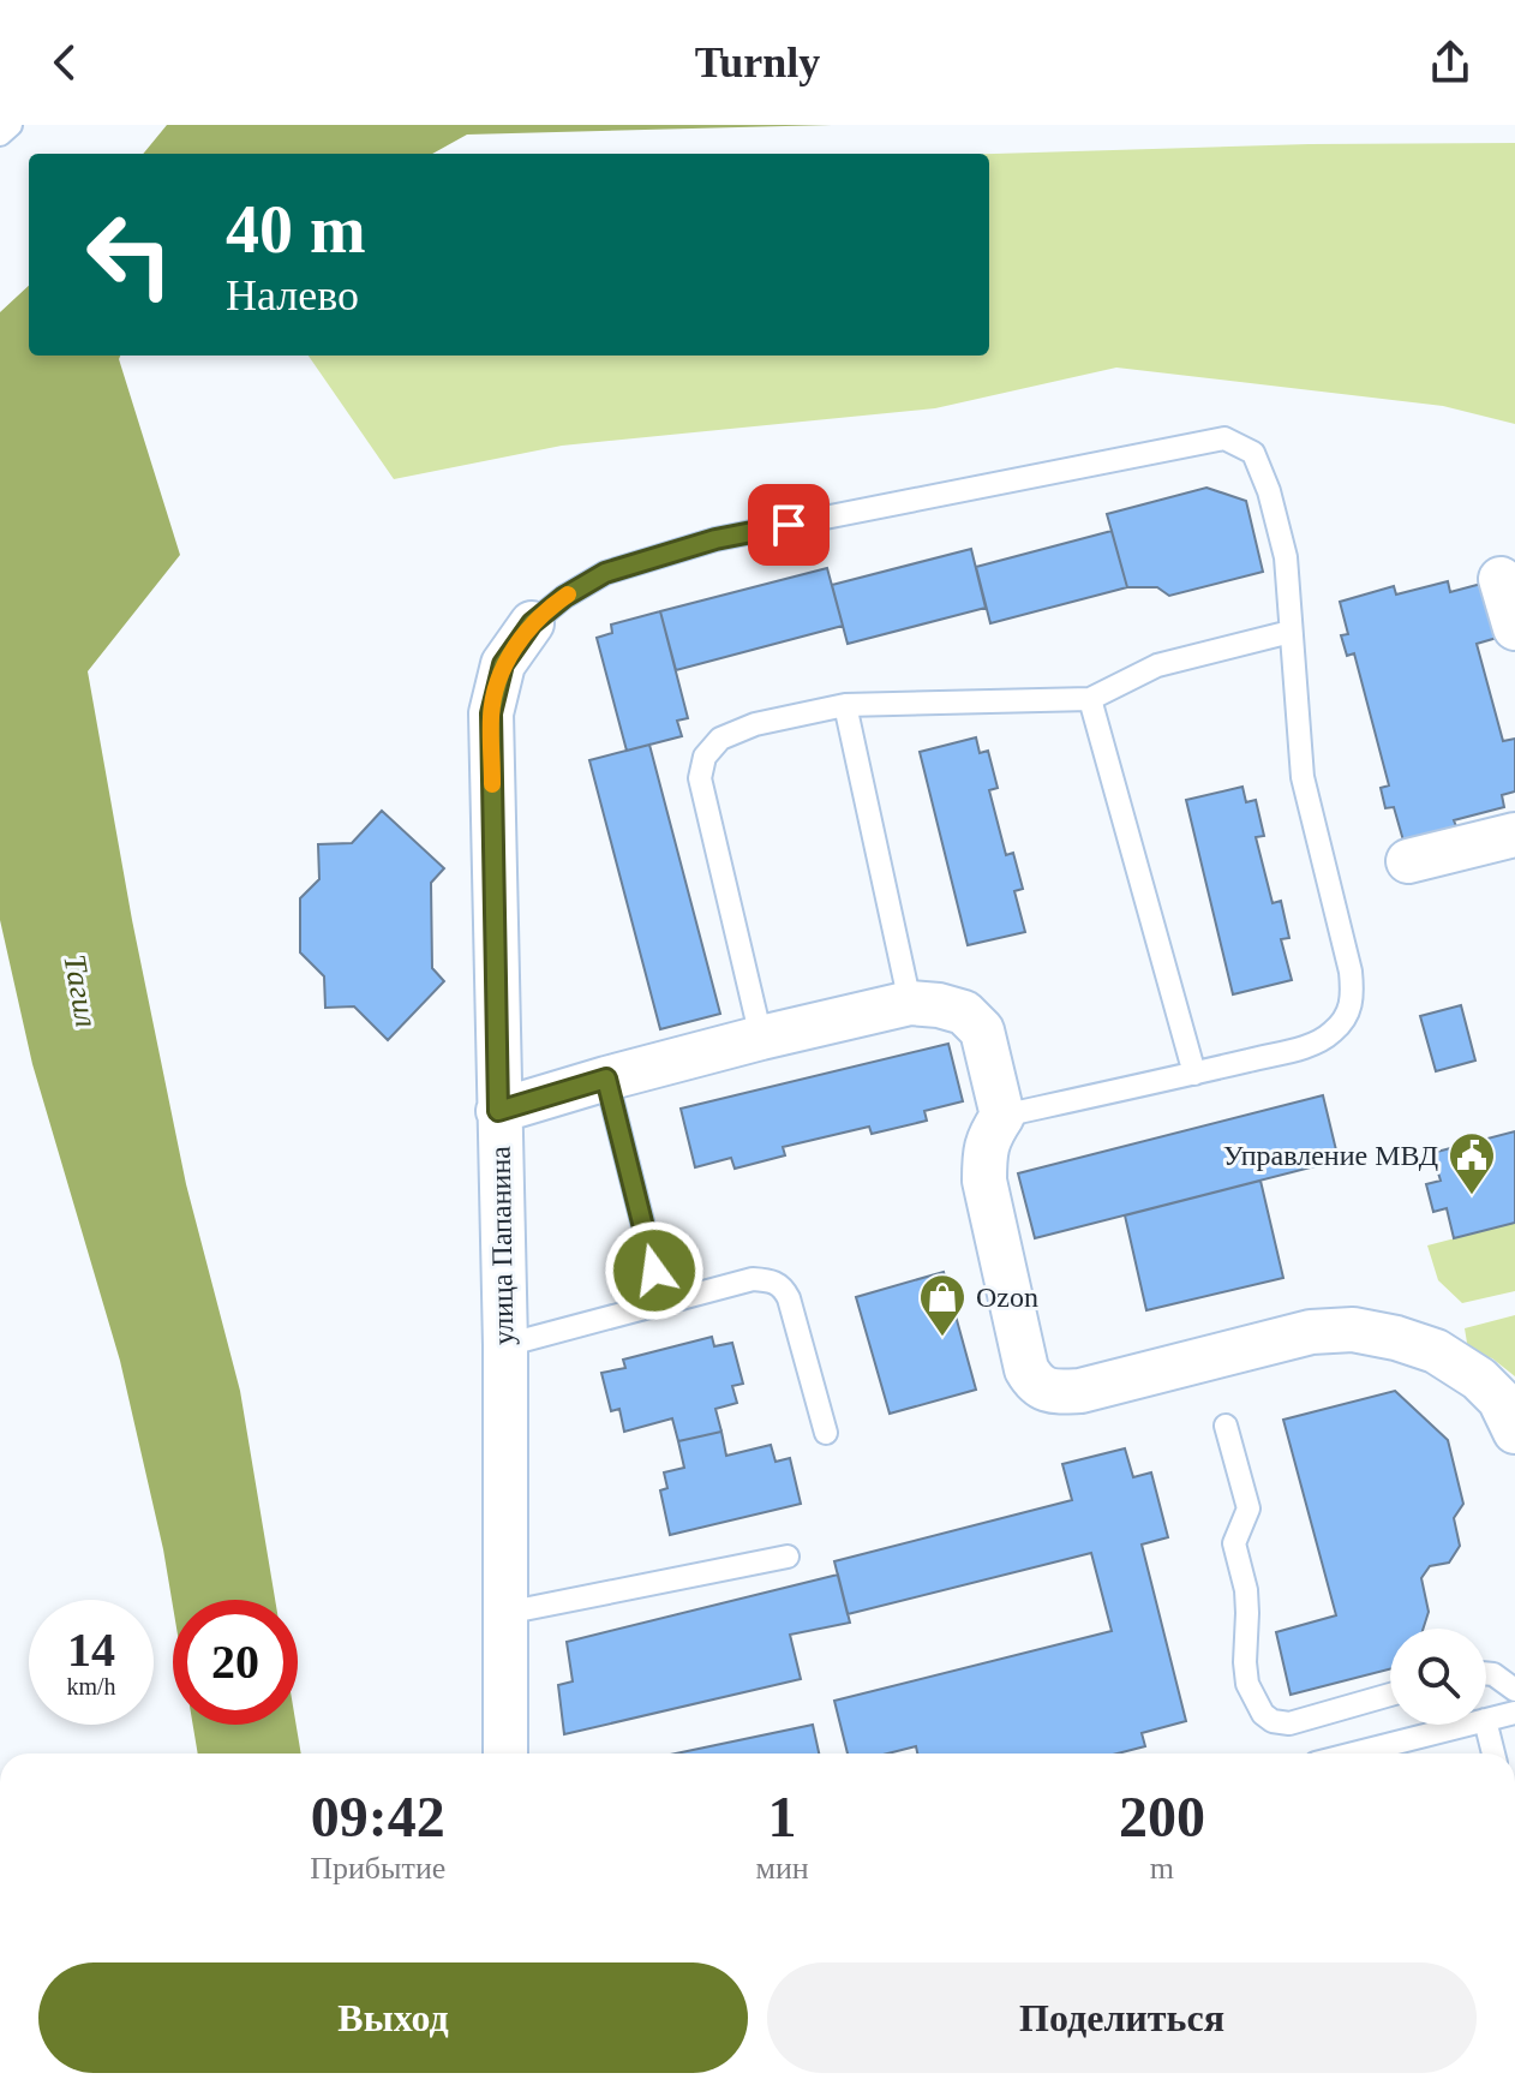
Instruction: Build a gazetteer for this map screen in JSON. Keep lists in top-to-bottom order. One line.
{"streets":{"street":["улица Папанина"]},"water":["Тагил"],"places":{"public building":["Управление МВД"],"shop":["Ozon"]},"page":{"header":"Turnly","turn":["40 m","Налево"],"speed":"14 km/h","limit":"20","eta":["09:42","Прибытие","1","мин","200","m"],"buttons":["Выход","Поделиться"]}}
